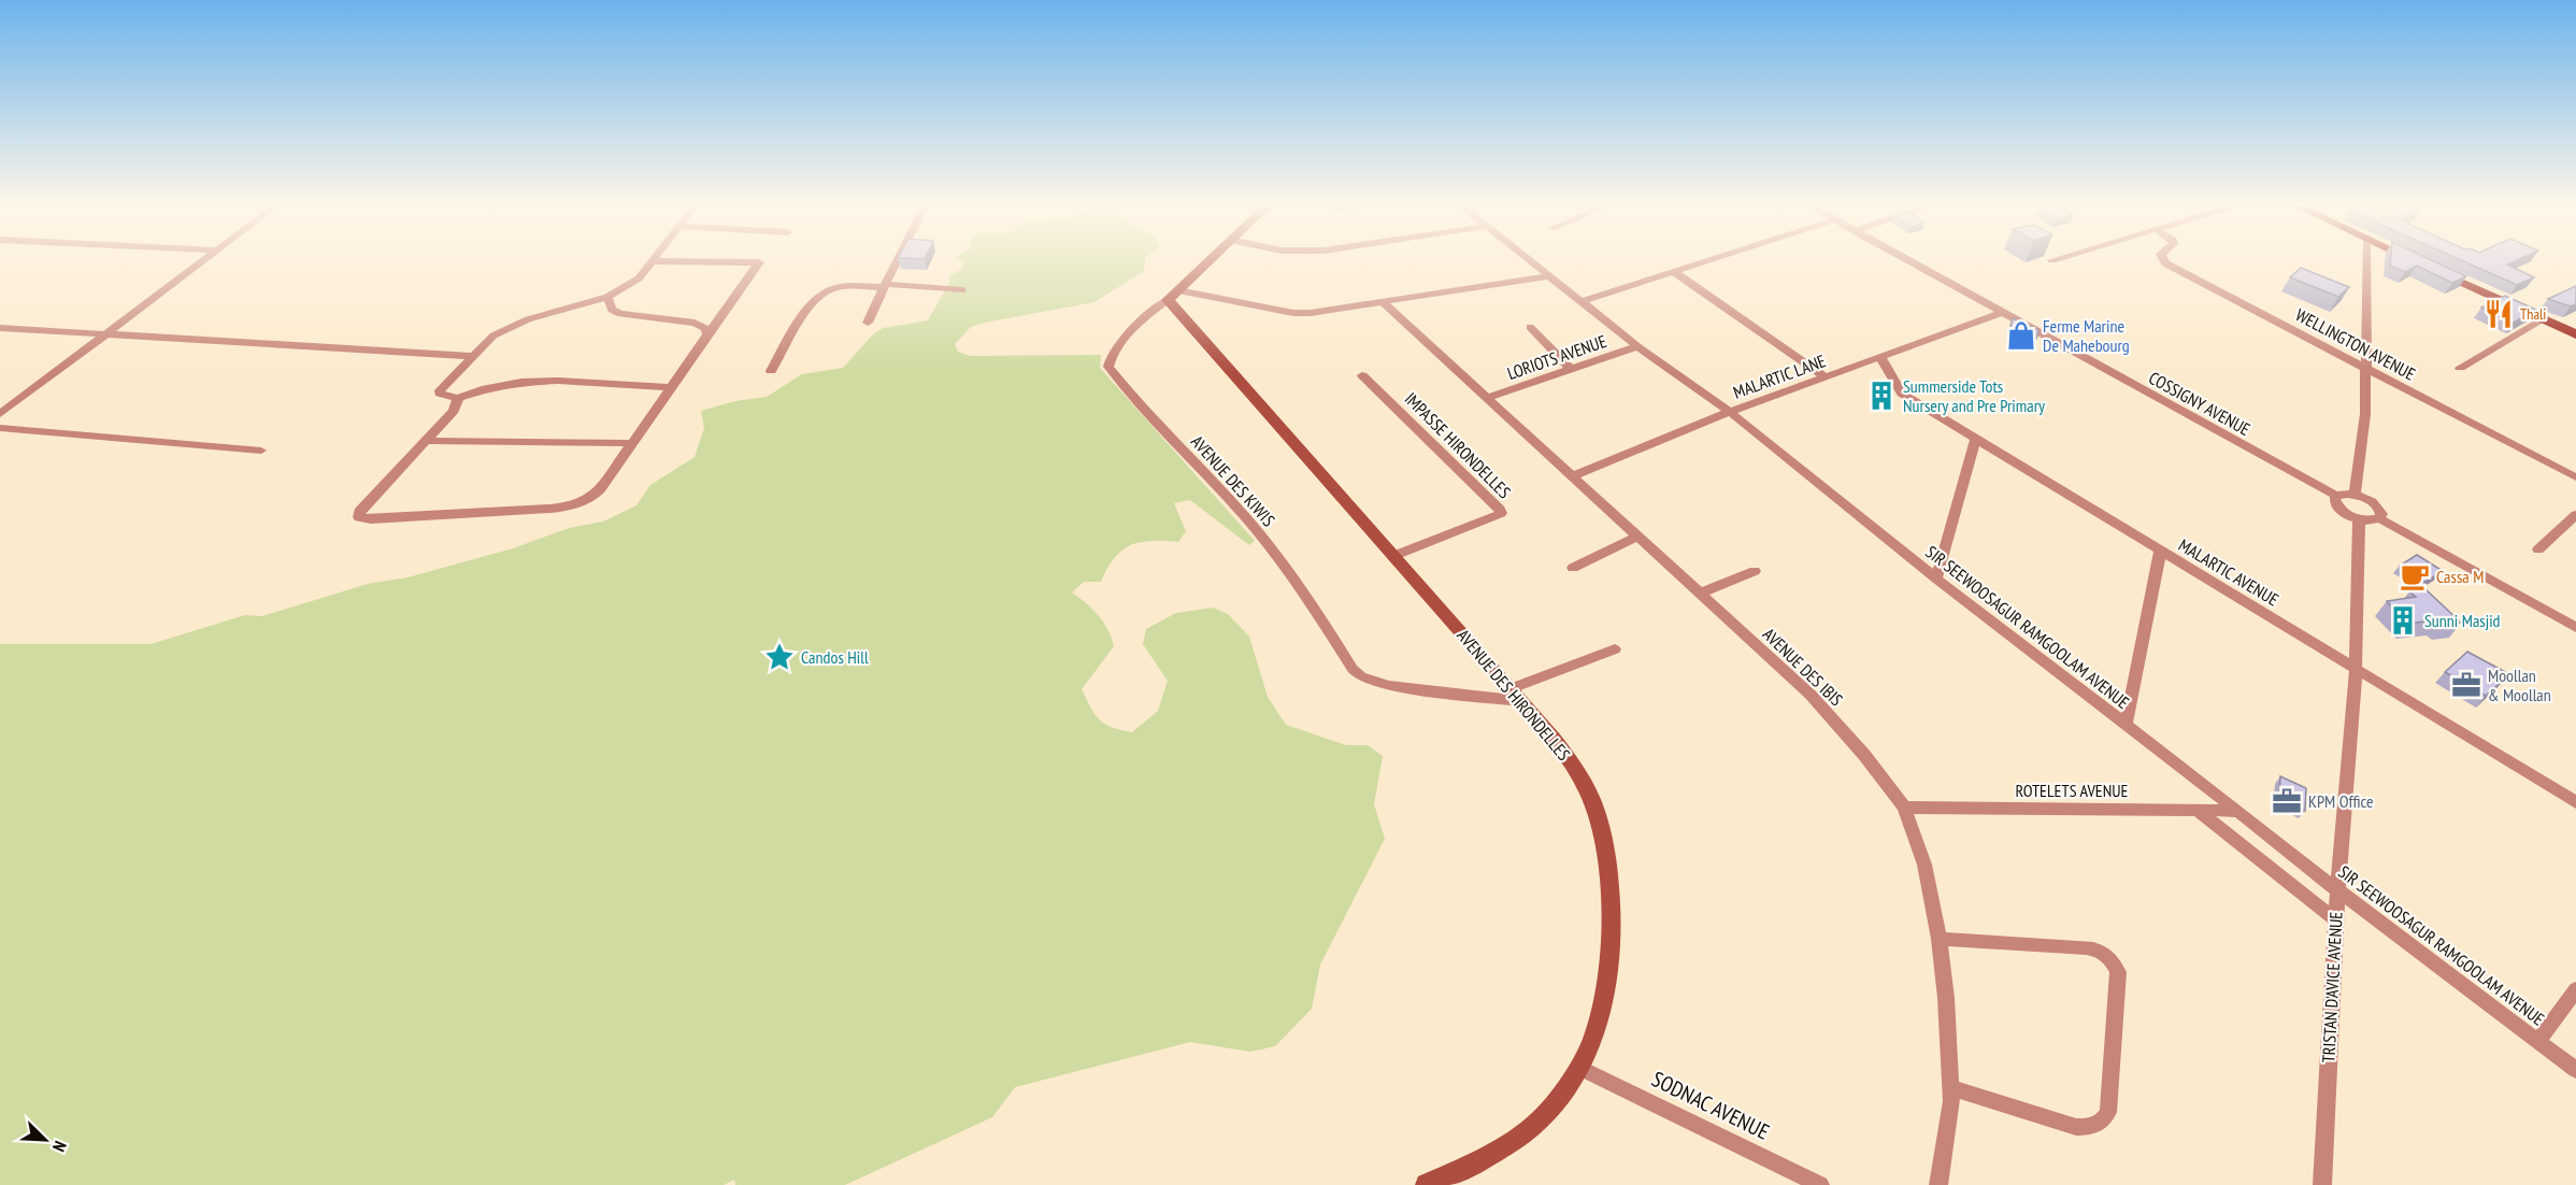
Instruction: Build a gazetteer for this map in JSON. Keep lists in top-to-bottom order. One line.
{"streets":{"main road":["AVENUE DES KIWIS","AVENUE DES HIRONDELLES"],"street":["WELLINGTON AVENUE","LORIOTS AVENUE","MALARTIC LANE","COSSIGNY AVENUE","IMPASSE HIRONDELLES","MALARTIC AVENUE","SIR SEEWOOSAGUR RAMGOOLAM AVENUE","AVENUE DES IBIS","ROTELETS AVENUE","TRISTAN D'AVICE AVENUE","SODNAC AVENUE"]},"crossings":[["LORIOTS AVENUE","SIR SEEWOOSAGUR RAMGOOLAM AVENUE"],["LORIOTS AVENUE","AVENUE DES IBIS"],["MALARTIC LANE","COSSIGNY AVENUE"],["MALARTIC LANE","MALARTIC AVENUE"],["MALARTIC LANE","SIR SEEWOOSAGUR RAMGOOLAM AVENUE"],["MALARTIC LANE","AVENUE DES IBIS"],["IMPASSE HIRONDELLES","AVENUE DES HIRONDELLES"],["AVENUE DES KIWIS","AVENUE DES HIRONDELLES"],["MALARTIC AVENUE","TRISTAN D'AVICE AVENUE"],["SIR SEEWOOSAGUR RAMGOOLAM AVENUE","ROTELETS AVENUE"],["SIR SEEWOOSAGUR RAMGOOLAM AVENUE","TRISTAN D'AVICE AVENUE"],["AVENUE DES IBIS","ROTELETS AVENUE"],["AVENUE DES HIRONDELLES","SODNAC AVENUE"]],"places":{"restaurant":["Thali"],"shop":["Ferme Marine De Mahebourg"],"building":["Summerside Tots Nursery and Pre Primary","Sunni Masjid"],"cafe":["Cassa M"],"place":["Candos Hill"],"office":["Moollan & Moollan","KPM Office"]},"north":"bottom right"}
